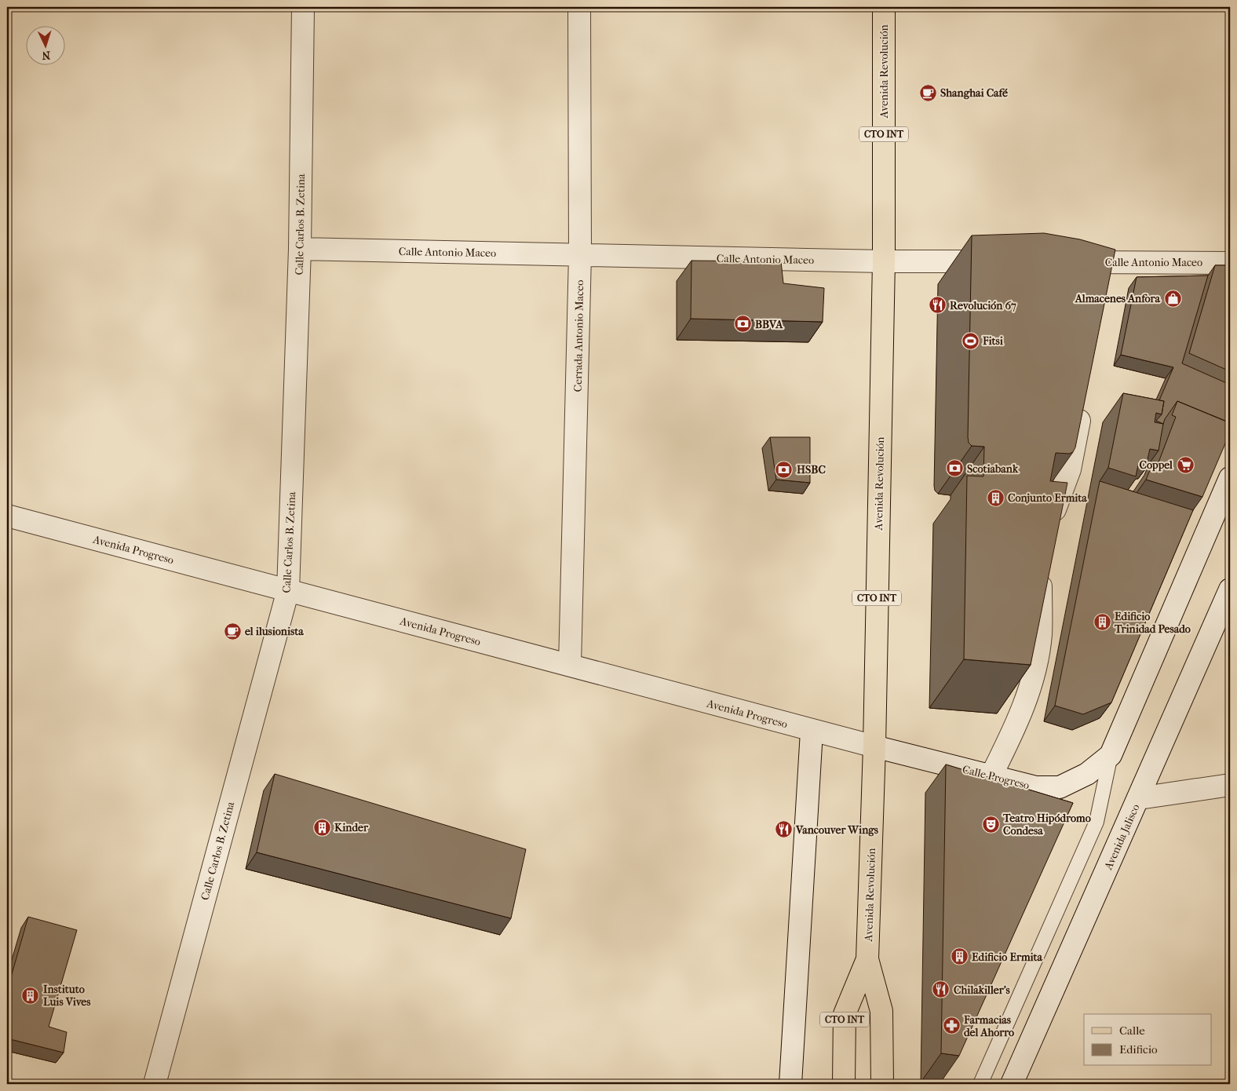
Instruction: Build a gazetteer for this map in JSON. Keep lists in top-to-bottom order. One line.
{"streets":{"main road":["Avenida Revolución","CTO INT"],"street":["Calle Carlos B. Zetina","Calle Antonio Maceo","Cerrada Antonio Maceo","Avenida Progreso","Calle Progreso","Avenida Jalisco"]},"crossings":[["Avenida Revolución","Calle Antonio Maceo"],["Avenida Revolución","Avenida Progreso"],["Avenida Revolución","Calle Progreso"],["Calle Carlos B. Zetina","Calle Antonio Maceo"],["Calle Carlos B. Zetina","Avenida Progreso"],["Calle Antonio Maceo","Cerrada Antonio Maceo"],["Cerrada Antonio Maceo","Avenida Progreso"],["Avenida Progreso","Calle Progreso"]],"places":{"cafe":["Shanghai Café","el ilusionista"],"shop":["Almacenes Anfora"],"restaurant":["Revolución 67","Vancouver Wings","Chilakiller's"],"bank":["BBVA","Scotiabank","HSBC"],"sports":["Fitsi"],"supermarket":["Coppel"],"building":["Conjunto Ermita","Edificio Trinidad Pesado","Kinder","Edificio Ermita","Instituto Luis Vives"],"theatre":["Teatro Hipódromo Condesa"],"pharmacy":["Farmacias del Ahorro"]},"legend":["Calle","Edificio"],"north":"bottom"}
